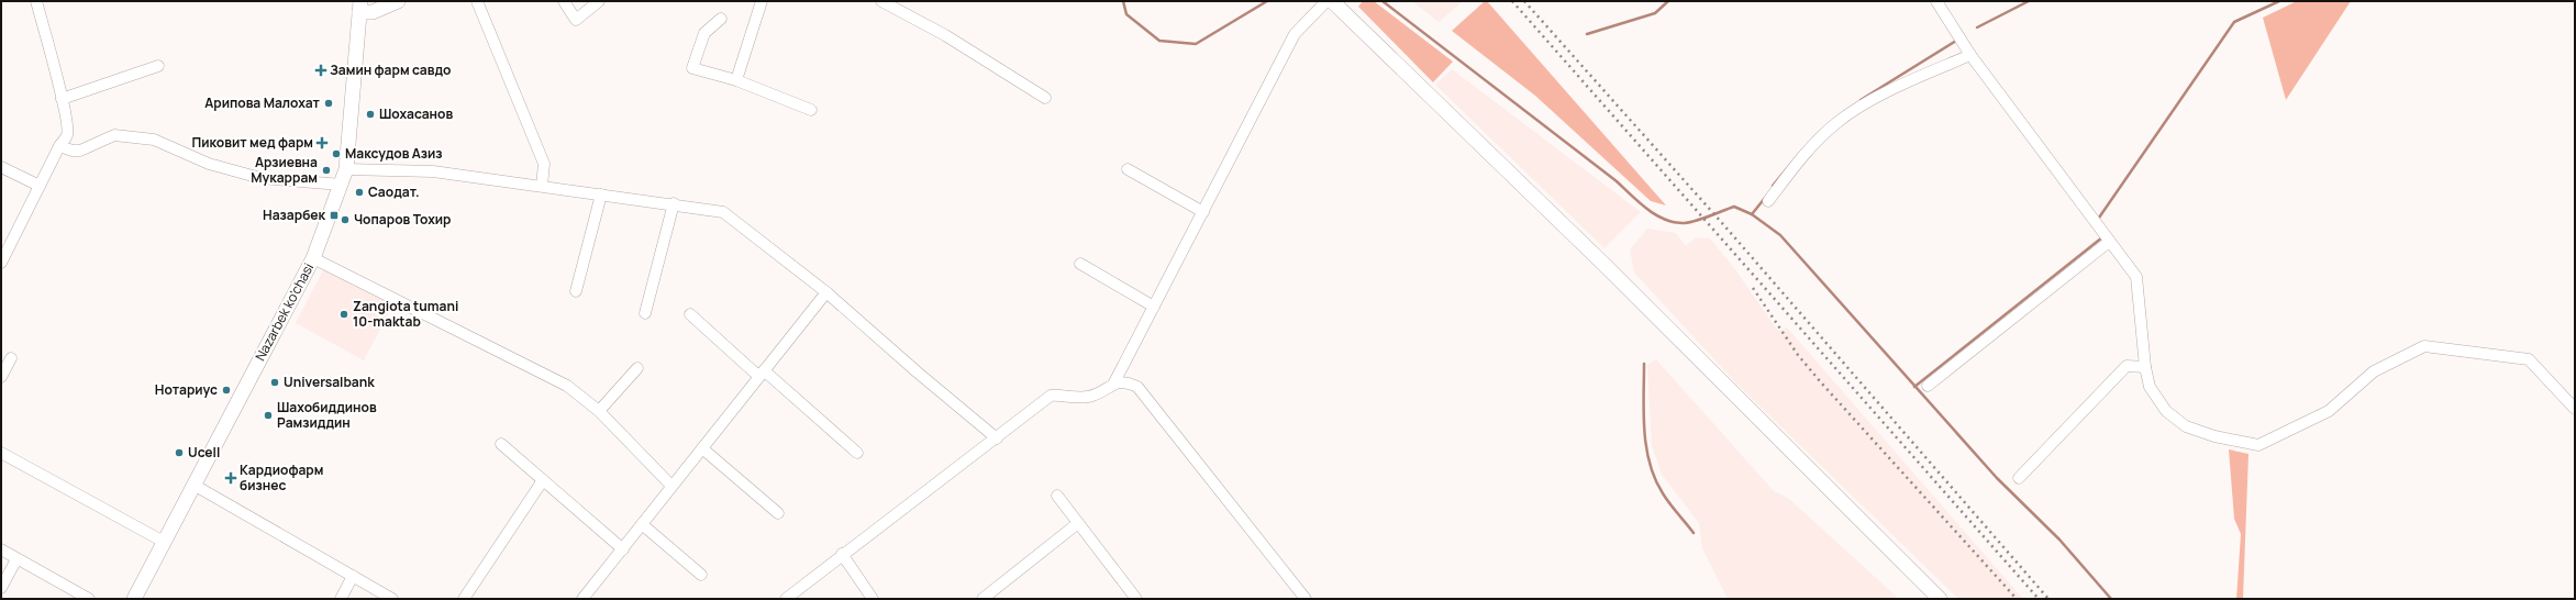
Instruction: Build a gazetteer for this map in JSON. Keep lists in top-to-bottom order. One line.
{"streets":{"main road":["Nazarbek ko'chasi"]},"places":{"health":["Замин фарм савдо","Пиковит мед фарм","Кардиофарм бизнес"],"other":["Арипова Малохат","Шохасанов","Максудов Азиз","Арзиевна Мукаррам","Саодат.","Чопаров Тохир","Zangiota tumani 10-maktab","Universalbank","Нотариус","Шахобиддинов Рамзиддин","Ucell"],"transit":["Назарбек"]}}
